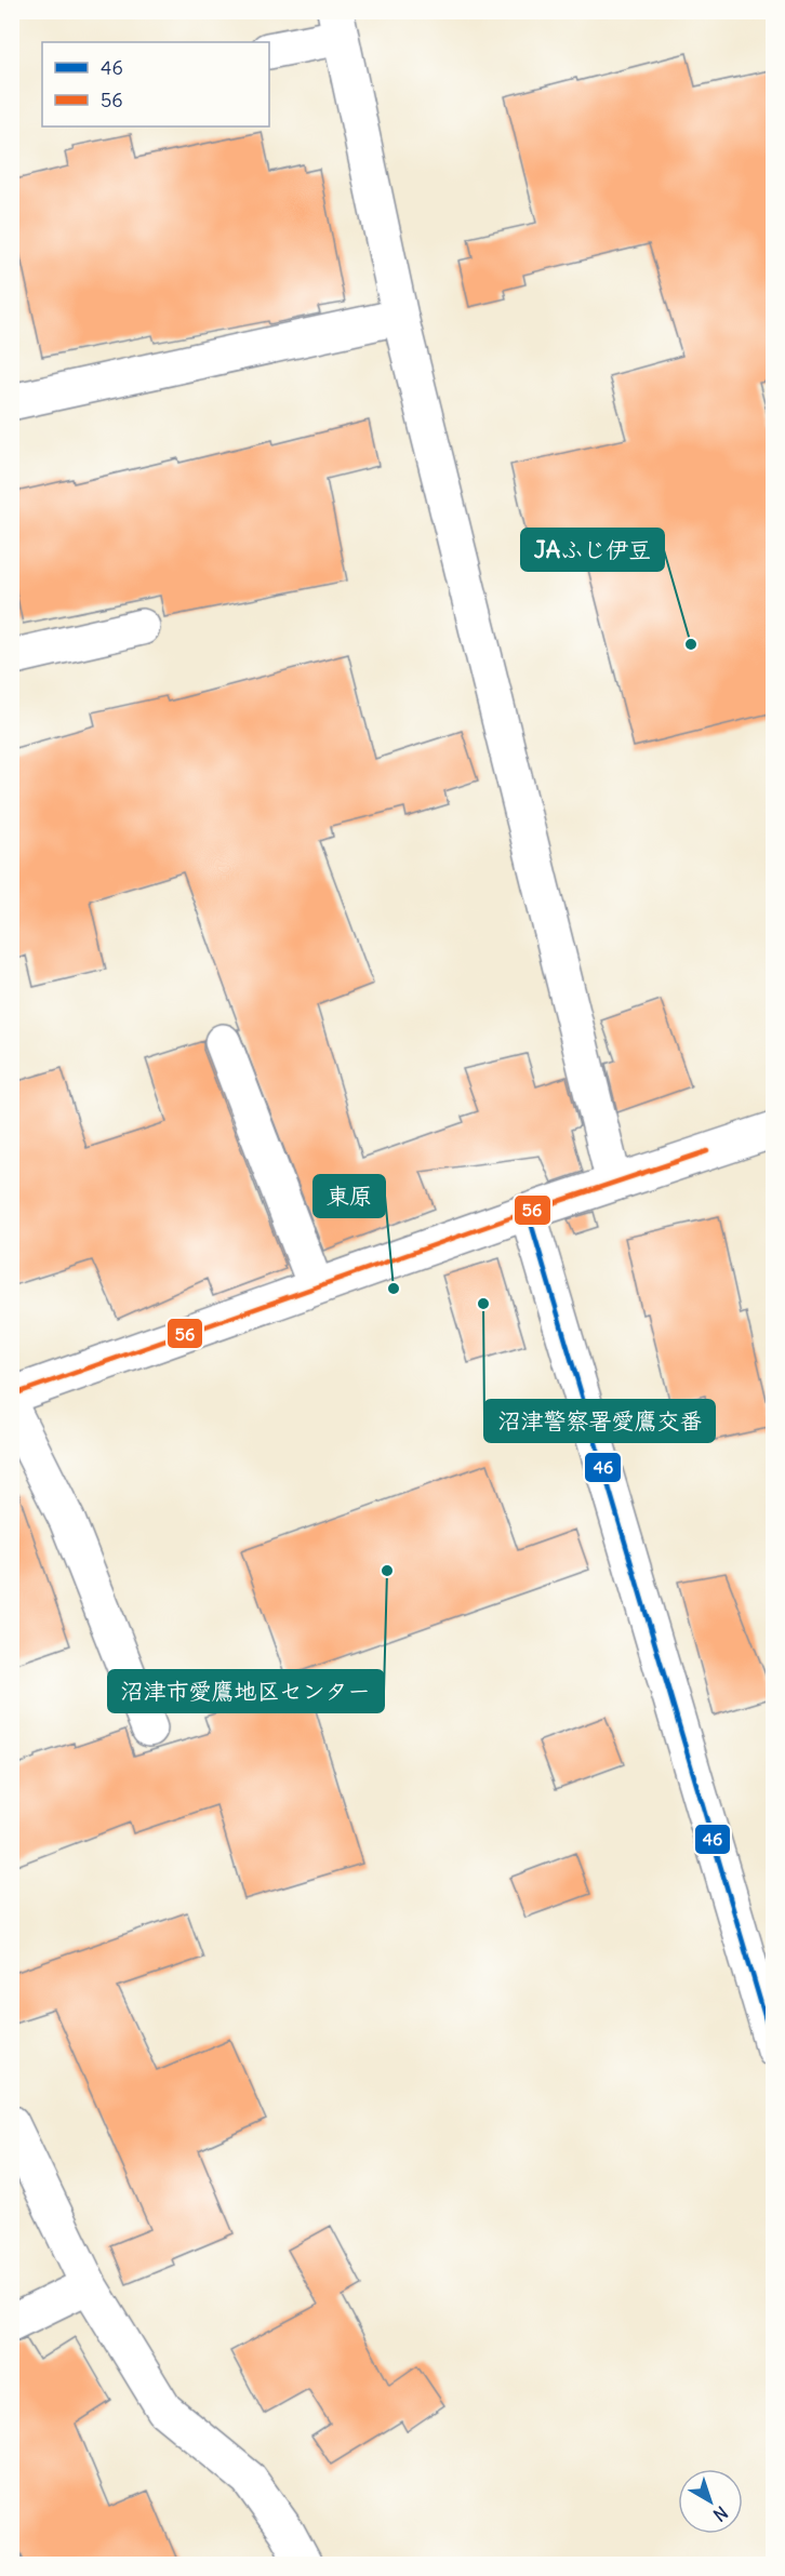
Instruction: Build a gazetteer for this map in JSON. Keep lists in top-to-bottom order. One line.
{"places":["JAふじ伊豆","東原","沼津警察署愛鷹交番","沼津市愛鷹地区センター"],"lines":["transit line 56","transit line 46"],"legend":["46","56"],"north":"bottom right"}
